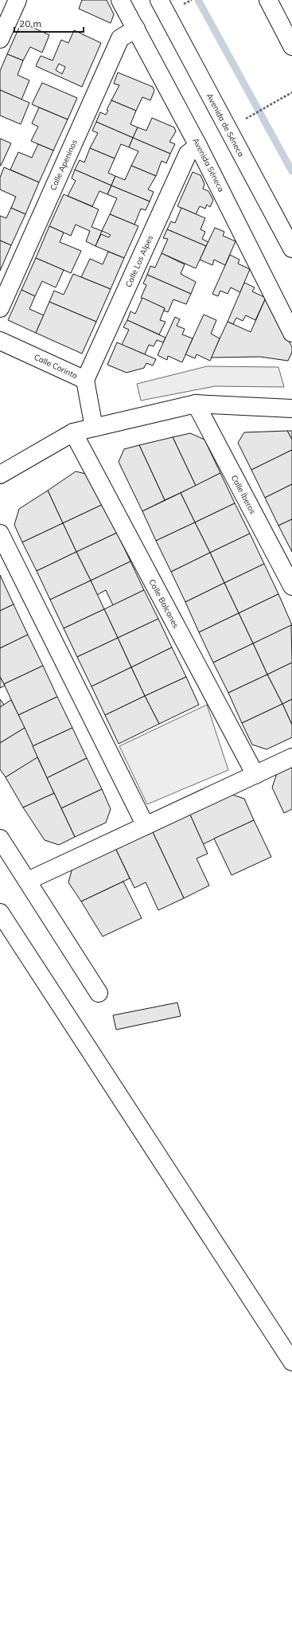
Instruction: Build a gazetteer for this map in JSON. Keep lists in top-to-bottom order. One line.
{"streets":{"street":["Avenida de Séneca","Calle Apeninos","Avenida Séneca","Calle Los Alpes","Calle Corinto","Calle Íberos","Calle Balcanes"]},"crossings":[["Calle Apeninos","Avenida Séneca"],["Avenida Séneca","Calle Los Alpes"],["Calle Los Alpes","Calle Corinto"]],"scale_bar":"20 m"}
